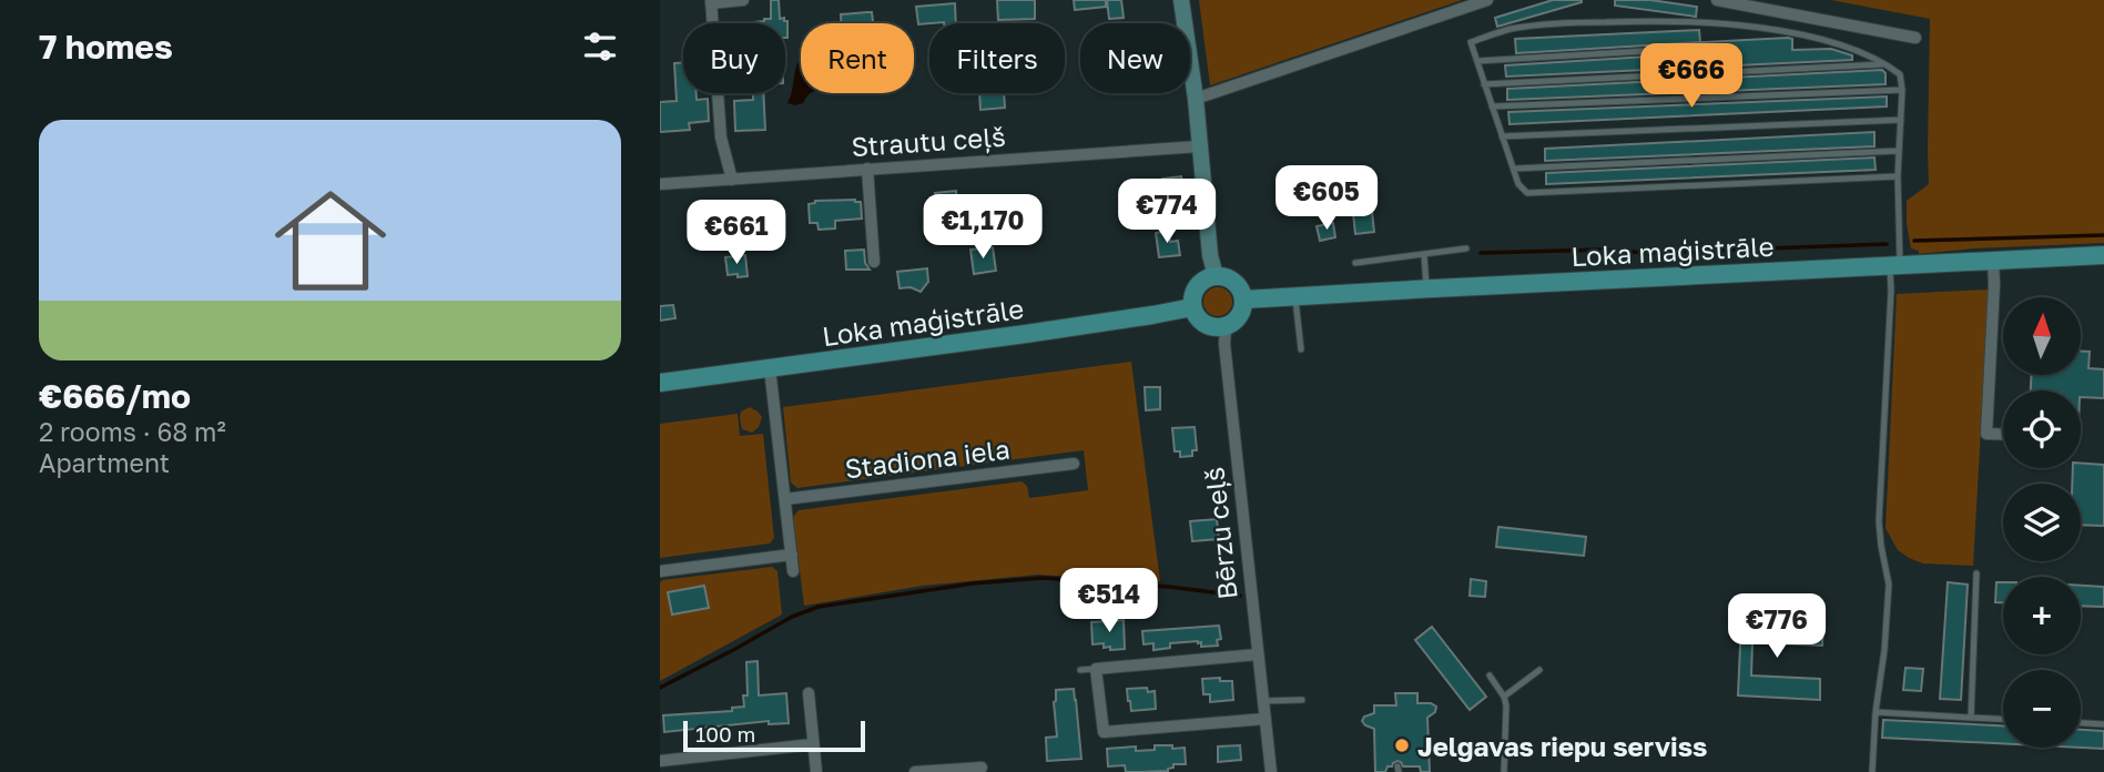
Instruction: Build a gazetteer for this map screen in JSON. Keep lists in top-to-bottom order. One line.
{"streets":{"main road":["Loka maģistrāle"],"street":["Strautu ceļš","Stadiona iela","Bērzu ceļš"]},"crossings":[["Loka maģistrāle","Bērzu ceļš"]],"places":["Jelgavas riepu serviss"],"scale_bar":"100 m","north":"top","page":{"heading":"7 homes","chip":["Buy","Rent","Filters","New"],"price":["€666","€605","€774","€1,170","€661","€514","€776"],"list":[{"name":"€666/mo","note":"2 rooms · 68 m² · Apartment"}],"map_buttons":["+","−"],"scale":"100 m"}}
